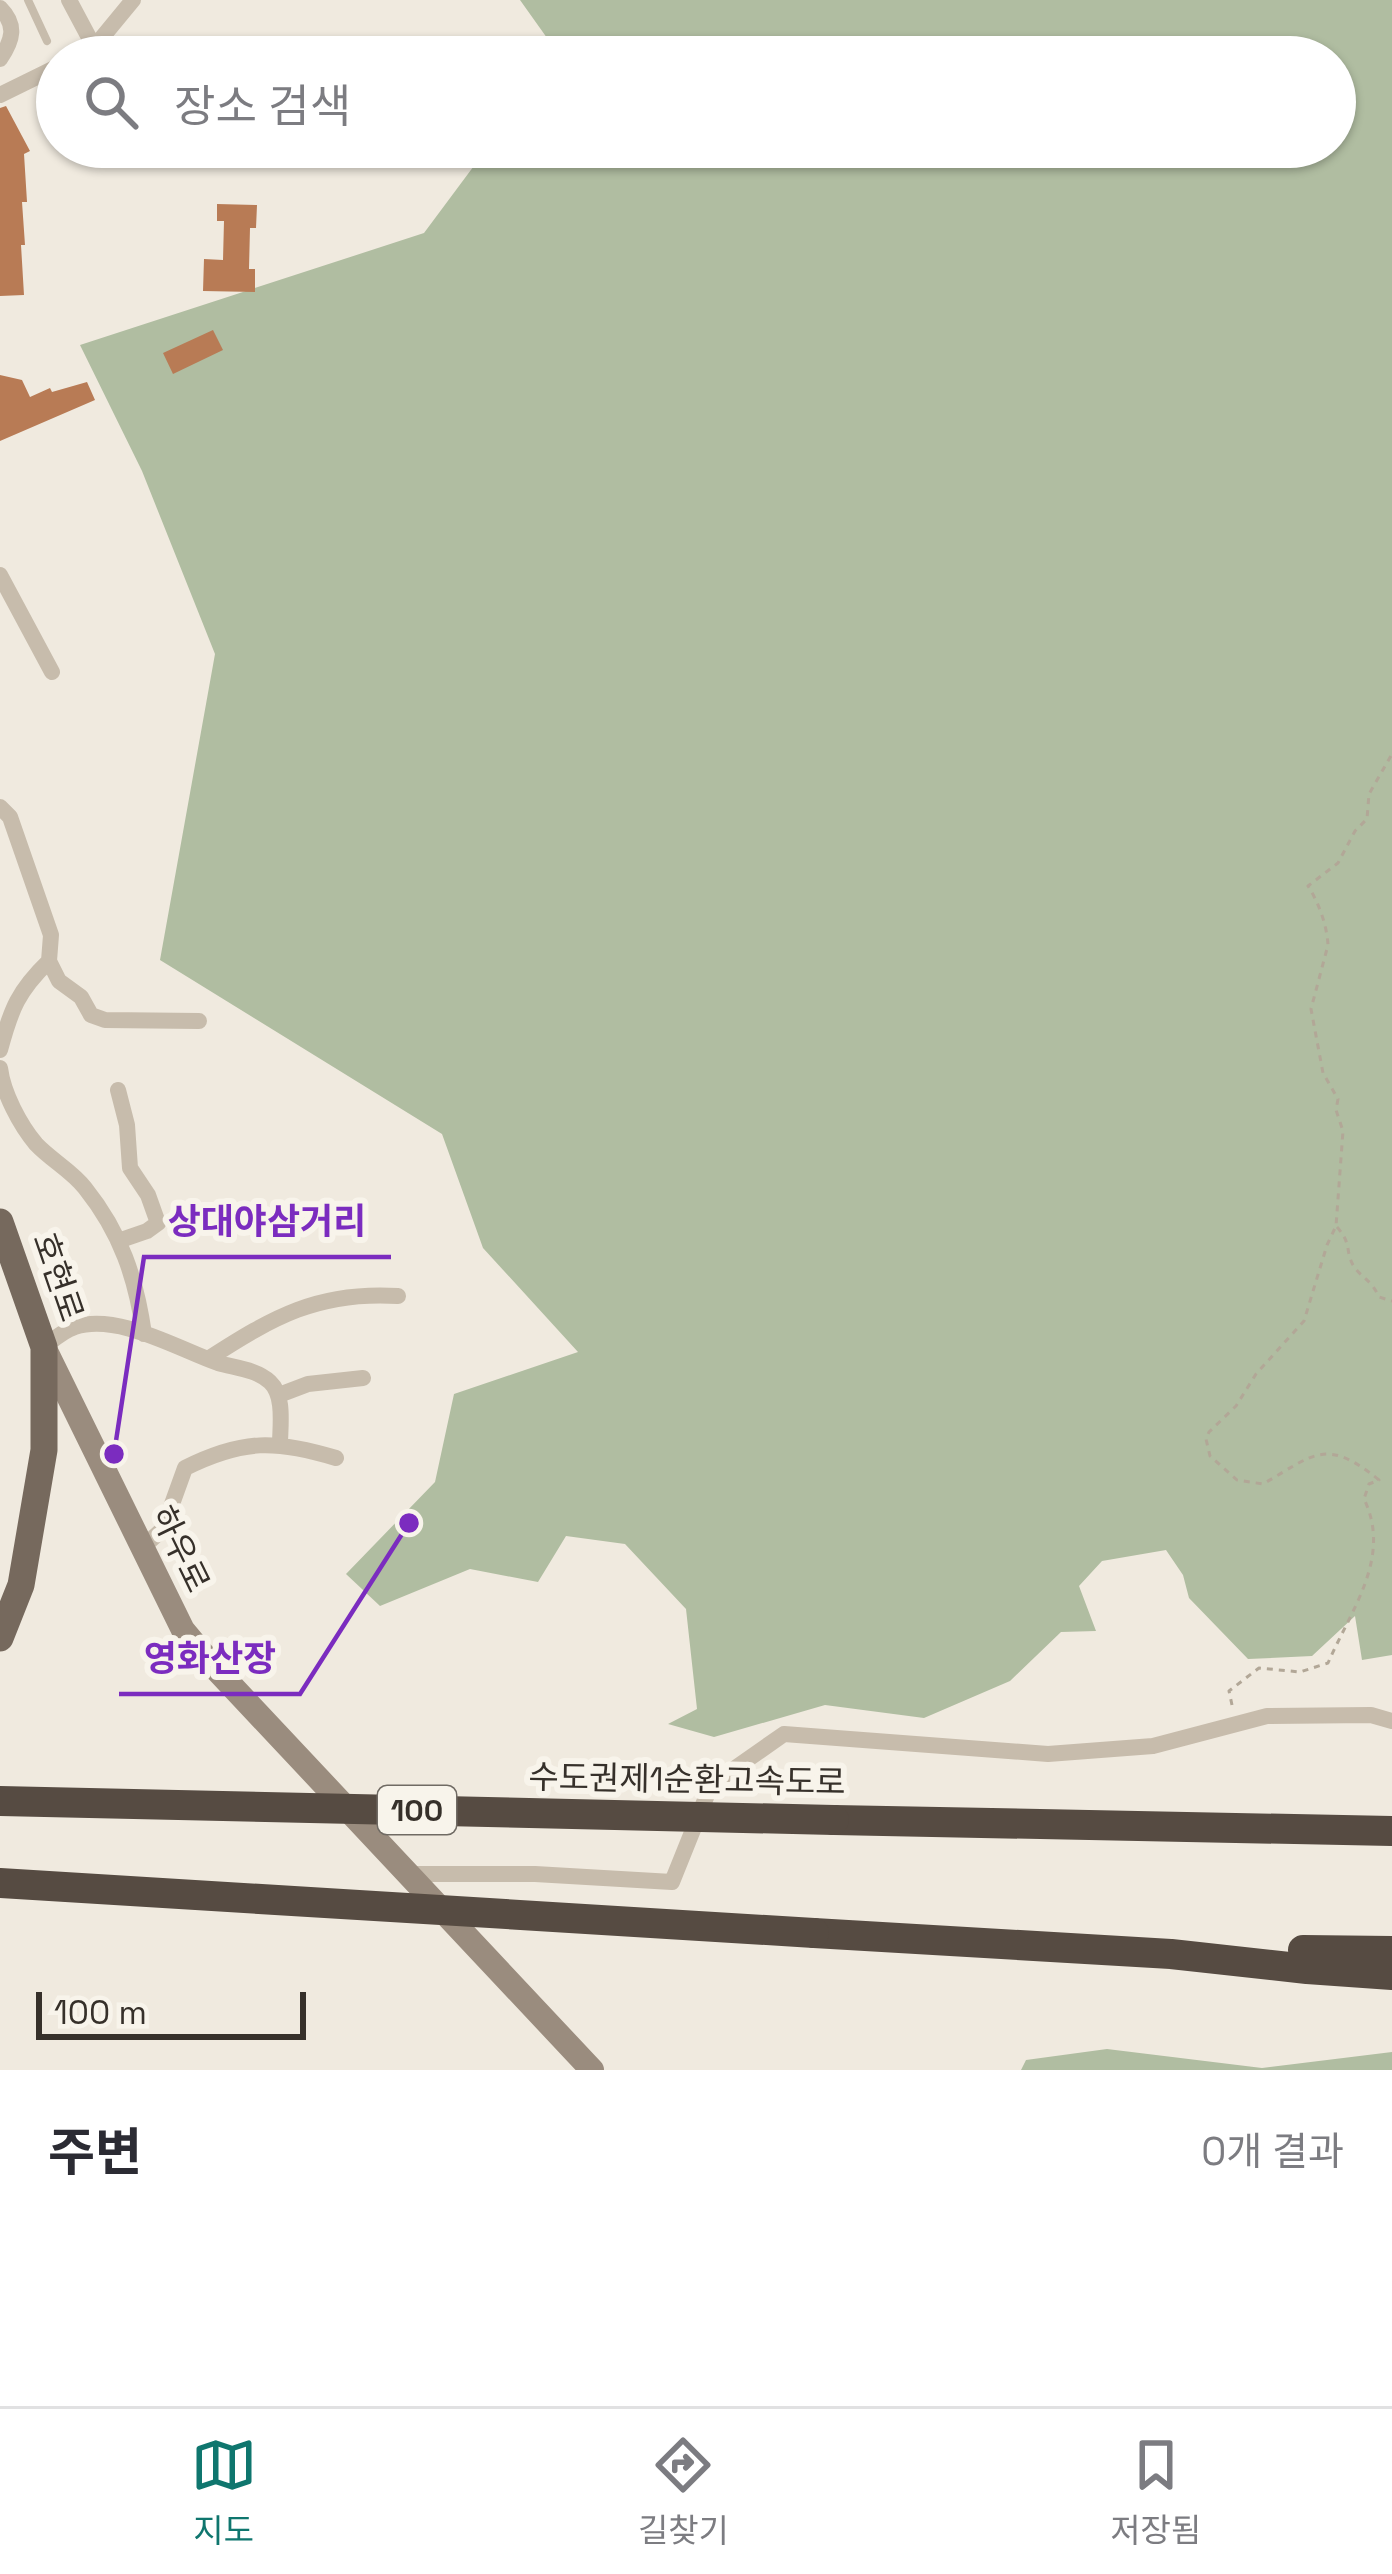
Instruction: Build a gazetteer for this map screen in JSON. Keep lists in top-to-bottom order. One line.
{"streets":{"highway":["수도권제1순환고속도로","100"],"main road":["호현로"],"street":["하우로"]},"crossings":[["호현로","하우로"]],"places":["상대야삼거리","영화산장"],"scale_bar":"100 m","page":{"search":"장소 검색","scale":"100 m","heading":["주변","0개 결과"],"nav":["지도","길찾기","저장됨"]}}
